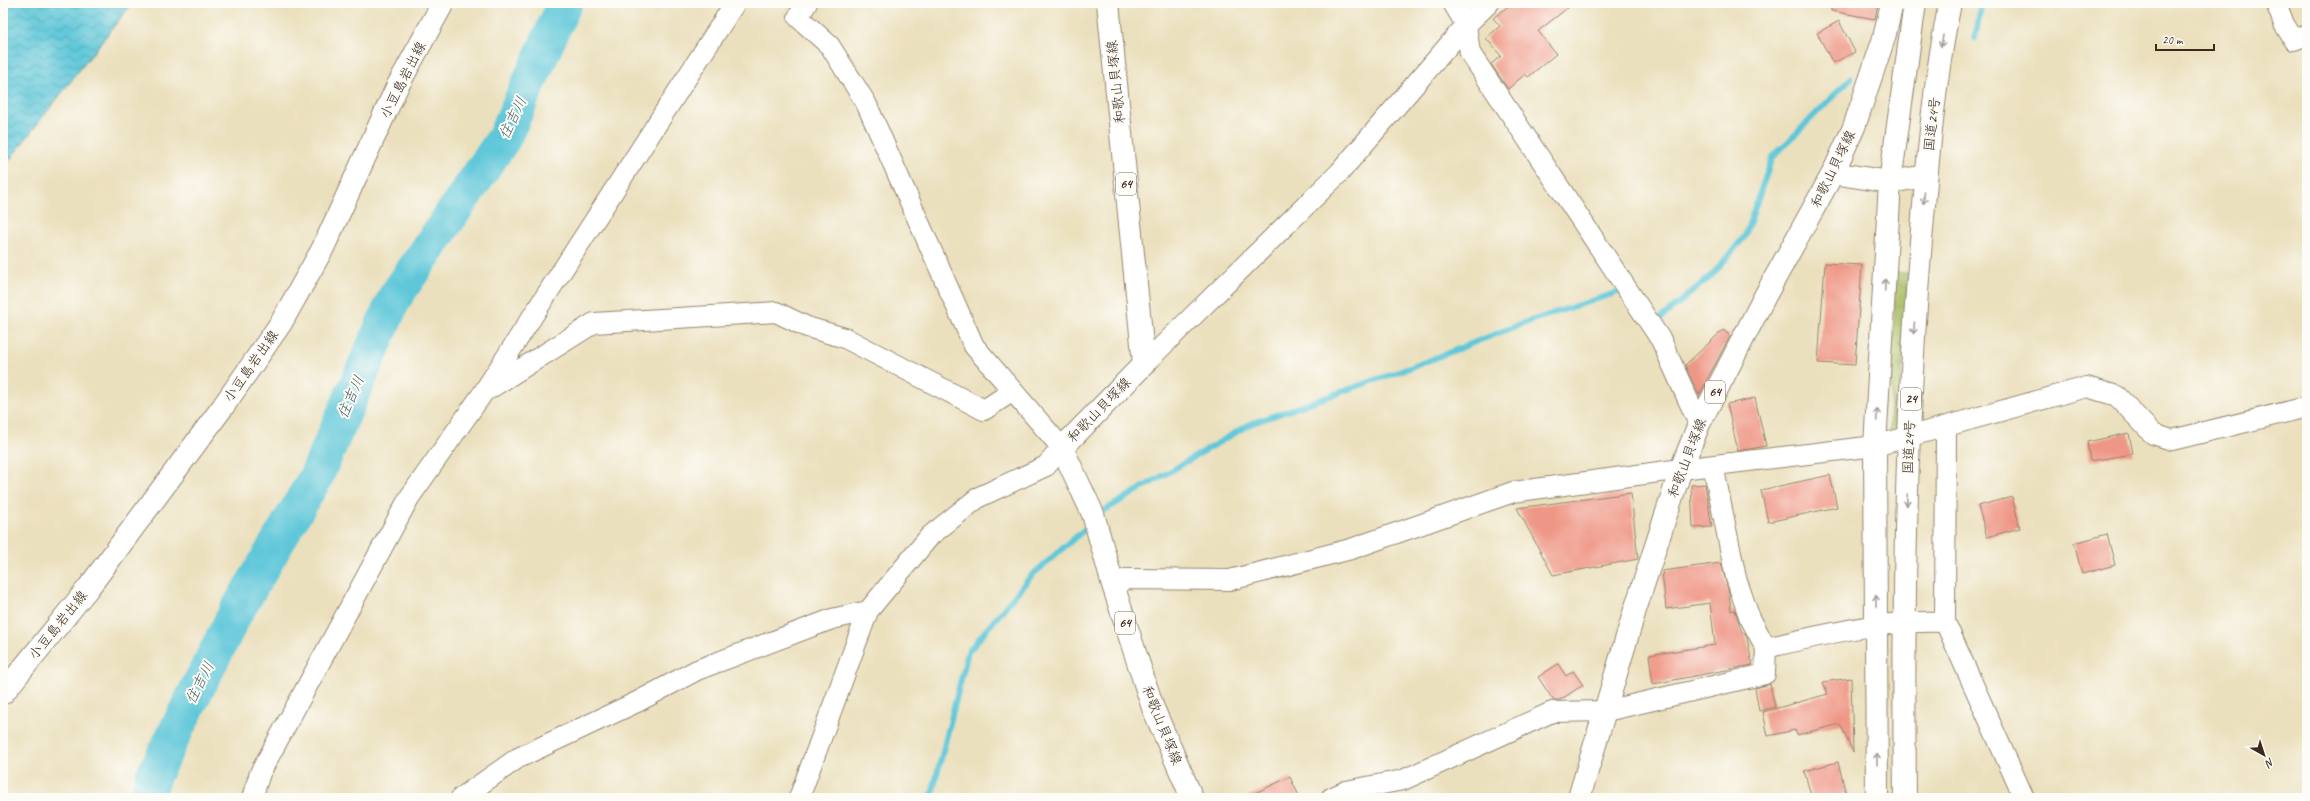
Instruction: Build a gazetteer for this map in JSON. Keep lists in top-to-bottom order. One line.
{"streets":{"main road":["小豆島岩出線","和歌山貝塚線","国道24号","64","24"]},"water":["住吉川"],"scale_bar":"20 m","north":"bottom right"}
